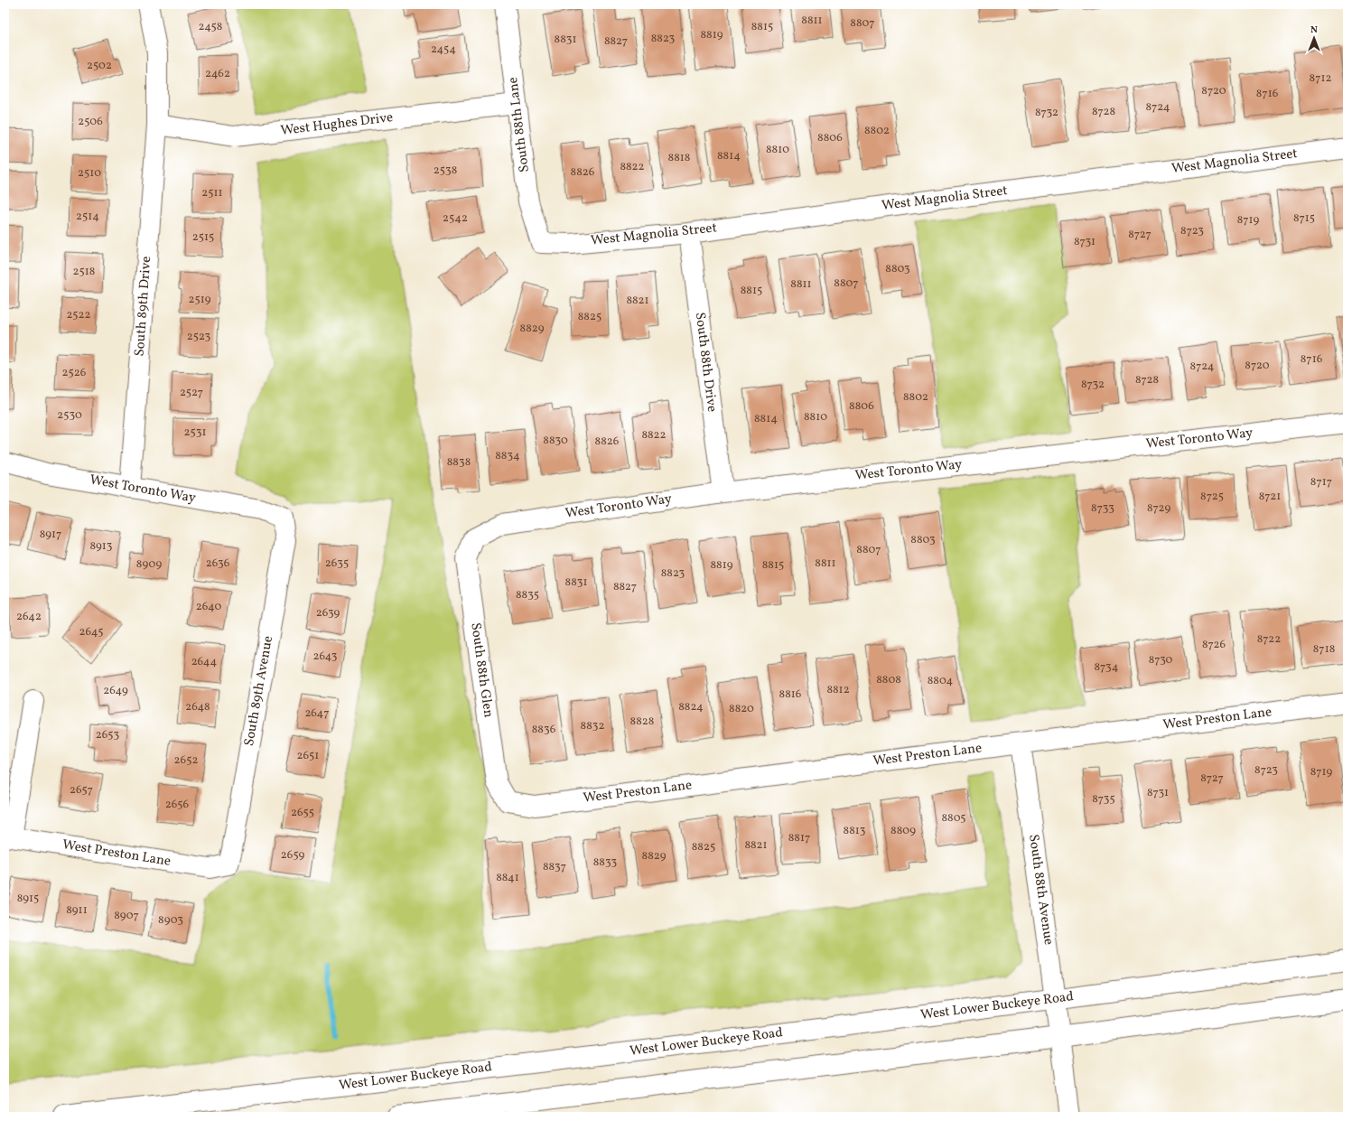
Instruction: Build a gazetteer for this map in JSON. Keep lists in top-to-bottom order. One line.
{"streets":{"street":["West Hughes Drive","South 88th Lane","West Magnolia Street","South 89th Drive","South 88th Drive","West Toronto Way","South 88th Glen","South 89th Avenue","West Preston Lane","South 88th Avenue","West Lower Buckeye Road"]},"crossings":[["West Hughes Drive","South 88th Lane"],["West Hughes Drive","South 89th Drive"],["South 88th Lane","West Magnolia Street"],["West Magnolia Street","South 88th Drive"],["South 89th Drive","West Toronto Way"],["South 88th Drive","West Toronto Way"],["West Toronto Way","South 88th Glen"],["West Toronto Way","South 89th Avenue"],["South 88th Glen","West Preston Lane"],["South 89th Avenue","West Preston Lane"],["West Preston Lane","South 88th Avenue"],["South 88th Avenue","West Lower Buckeye Road"]],"house_numbers":["8811","8807","2458","8815","8819","8823","8831","8827","2454","2502","2462","8712","8720","8716","8724","8728","8732","2506","8802","8806","8810","8814","8818","8822","2538","8826","2510","2511","2514","2542","8715","8719","8723","8727","2515","8731","8803","2518","8807","8811","8815","2519","8821","2522","8825","8829","2523","8716","8720","8724","2526","8728","8732","2527","8802","8806","2530","8810","8814","2531","8822","8830","8826","8834","8838","8717","8725","8721","8733","8729","8917","8803","8913","8807","2636","2635","8811","8909","8819","8815","8823","8831","8827","8835","2640","2639","2642","2645","8722","8726","8718","2643","8730","2644","8734","8808","8804","8812","2649","8816","2648","8824","8820","2647","8828","8832","8836","2653","2651","2652","8723","8719","8727","2657","8731","8735","2656","2655","8805","8813","8809","8817","8821","8825","2659","8829","8833","8837","8841","8915","8911","8907","8903"],"north":"top"}
